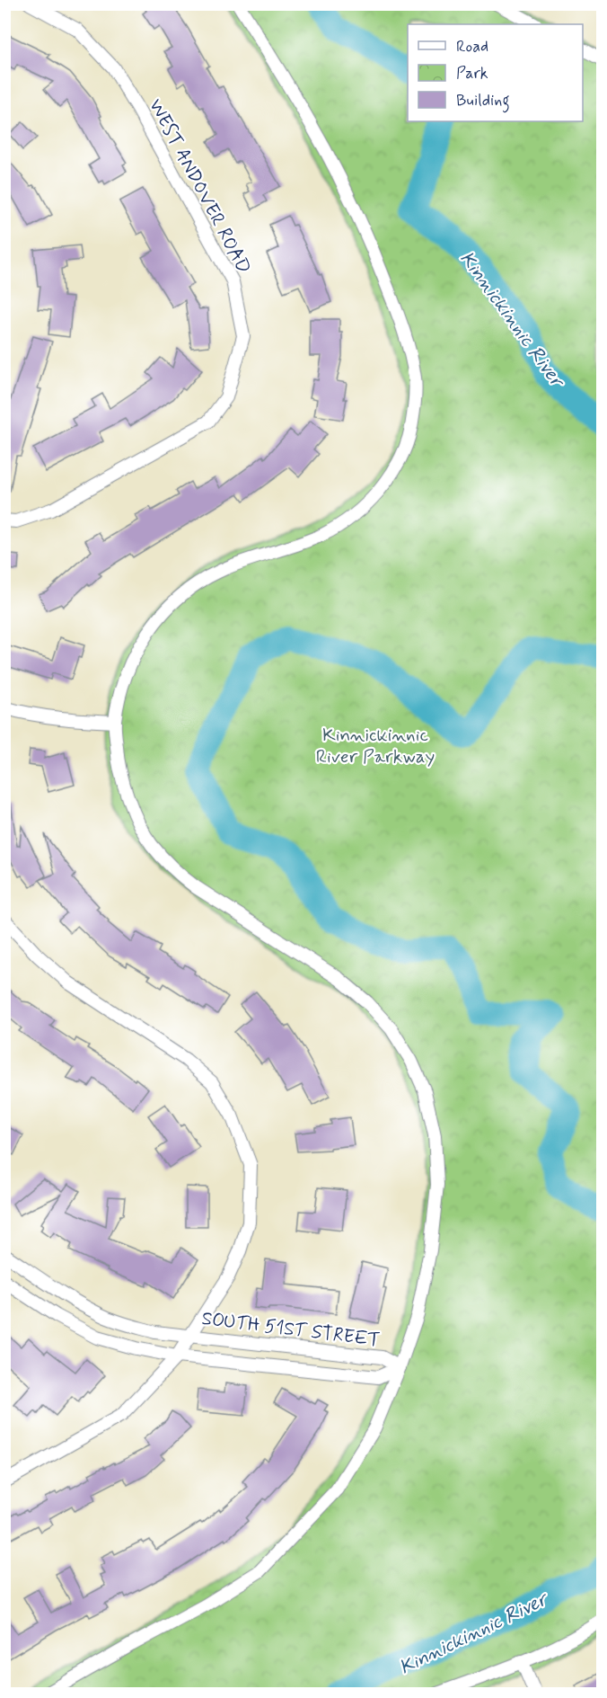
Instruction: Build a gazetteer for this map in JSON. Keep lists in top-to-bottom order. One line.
{"streets":{"street":["WEST ANDOVER ROAD","SOUTH 51ST STREET"]},"water":["Kinnickinnic River"],"parks":["Kinnickinnic River Parkway"],"legend":["Road","Park","Building"]}
